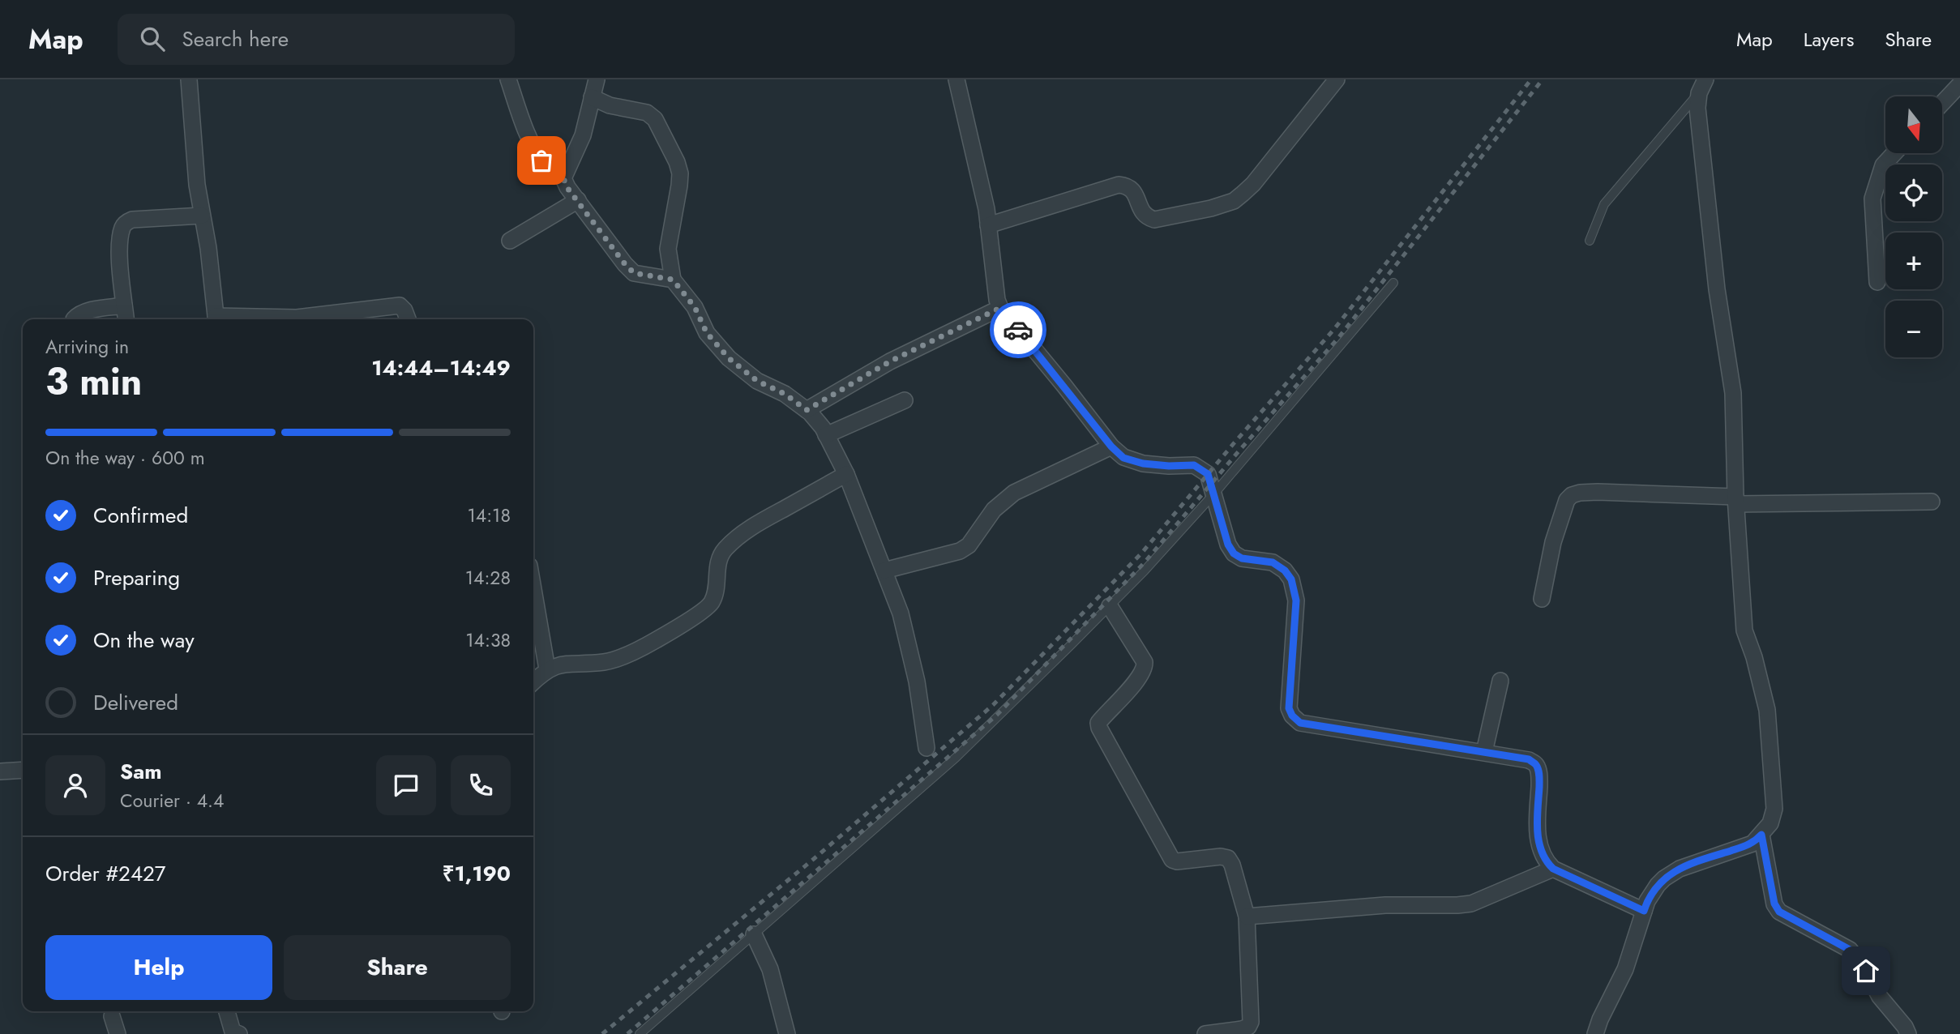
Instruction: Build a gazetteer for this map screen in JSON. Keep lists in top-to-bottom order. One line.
{"north":"bottom","page":{"header":"Map","search":"Search here","nav":["Map","Layers","Share"],"map_buttons":["+","−"],"heading":["3 min","Arriving in","14:44–14:49"],"panel":["Sam","Courier · 4.4","Order #2427","₹1,190"],"bar":"On the way · 600 m","list":[["Confirmed","14:18"],["Preparing","14:28"],["On the way","14:38"],"Delivered"],"buttons":["Help","Share"]}}
